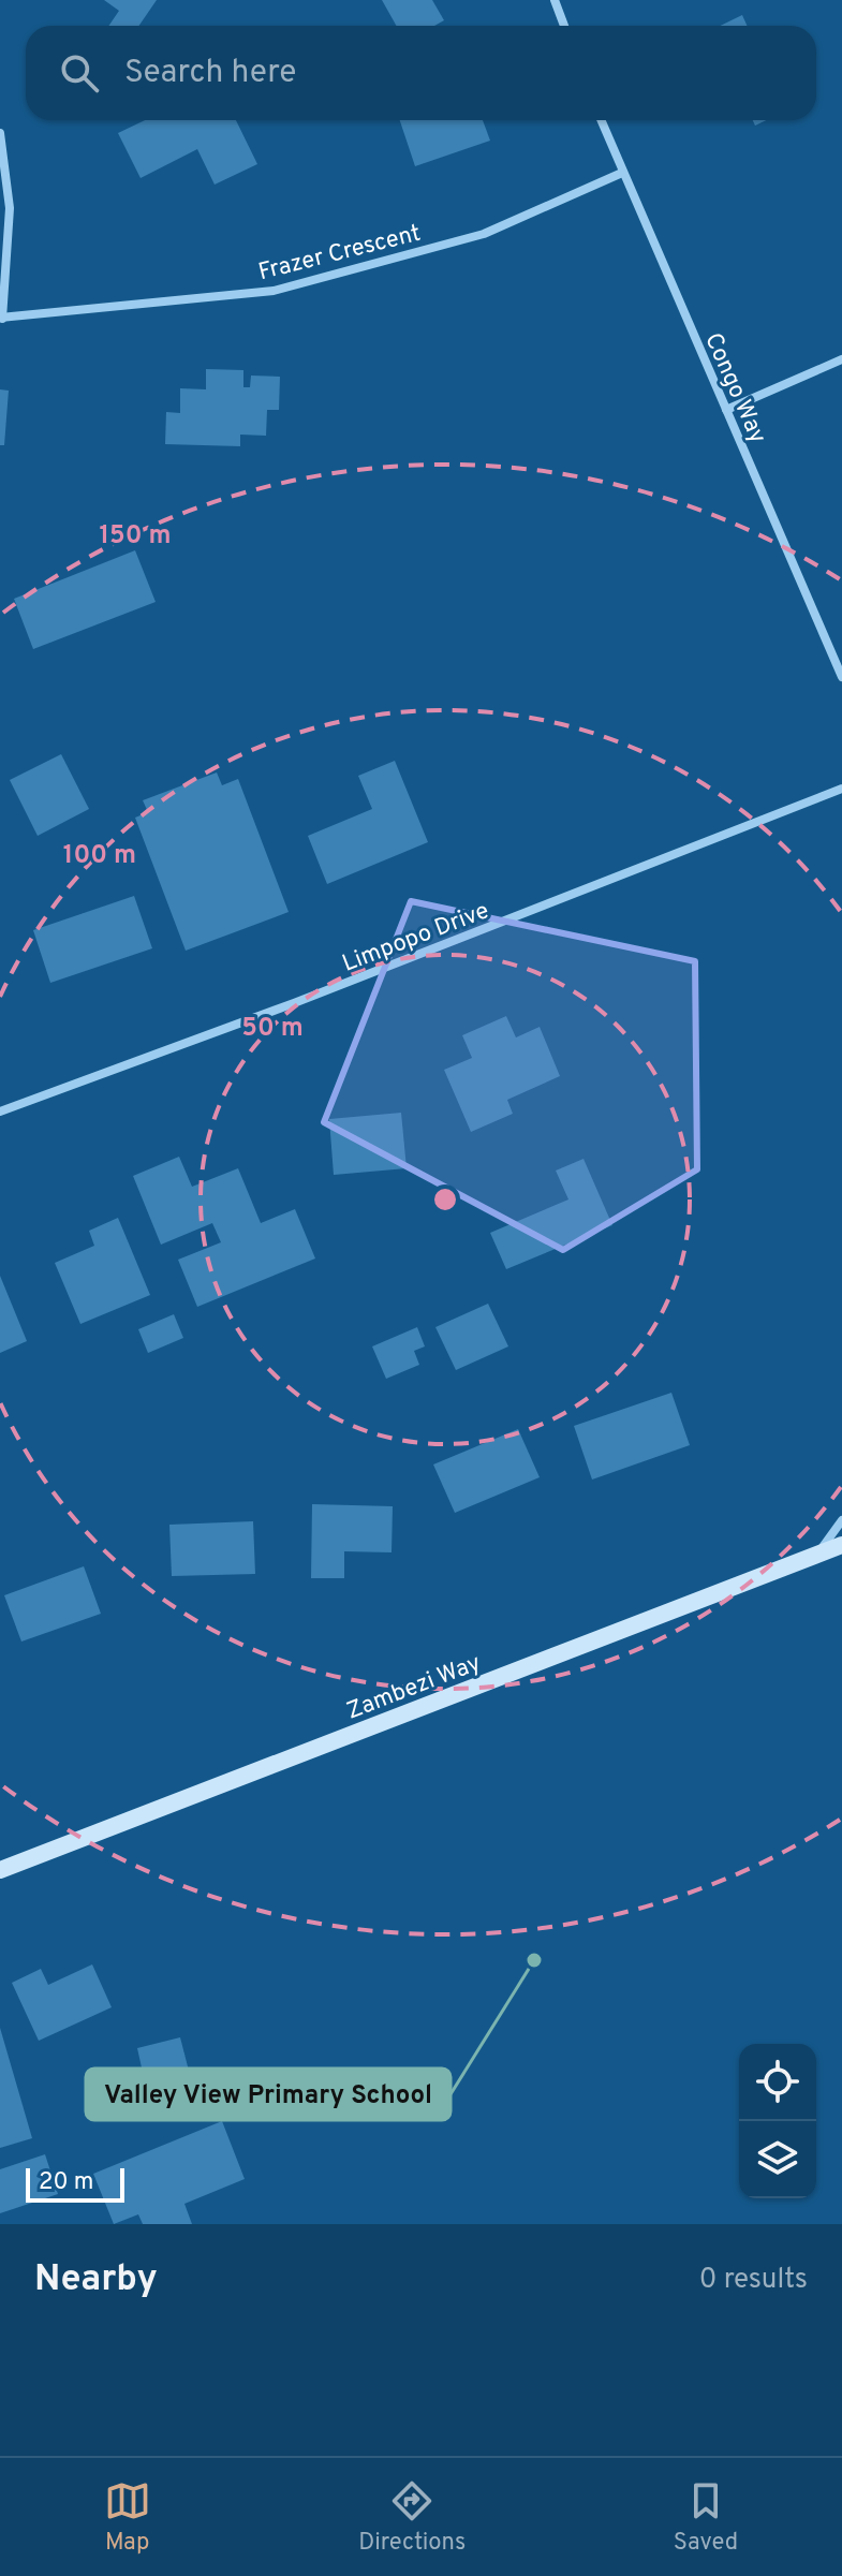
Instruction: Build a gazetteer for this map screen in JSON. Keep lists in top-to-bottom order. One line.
{"streets":{"main road":["Zambezi Way"],"street":["Frazer Crescent","Congo Way","Limpopo Drive"]},"crossings":[["Frazer Crescent","Congo Way"]],"places":["Valley View Primary School"],"scale_bar":"20 m","page":{"search":"Search here","scale":"20 m","heading":["Nearby","0 results"],"nav":["Map","Directions","Saved"]},"rings":["150 m","100 m","50 m"]}
